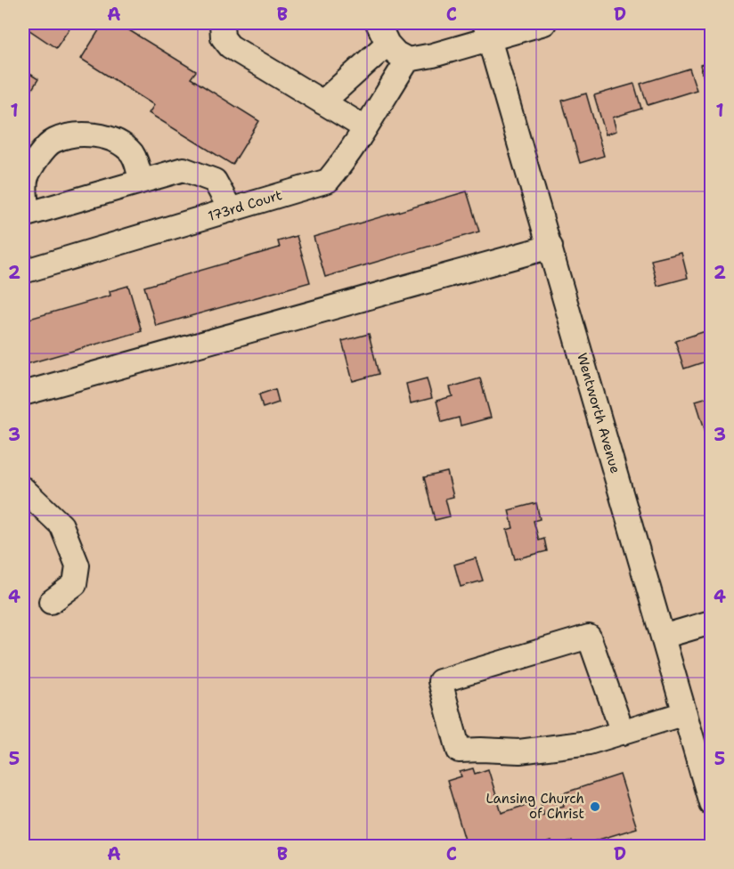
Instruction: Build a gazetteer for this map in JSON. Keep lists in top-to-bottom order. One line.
{"streets":{"street":["173rd Court","Wentworth Avenue"]},"places":["Lansing Church of Christ"],"grid":{"columns":["A","B","C","D"],"rows":["1","2","3","4","5"]}}
